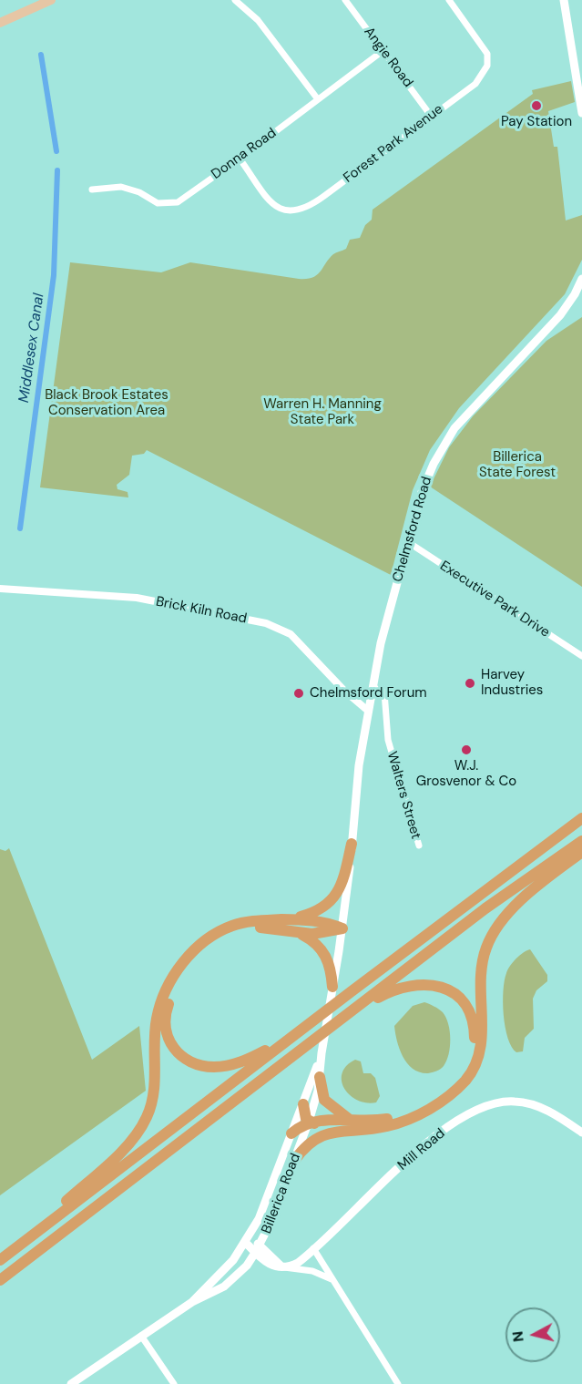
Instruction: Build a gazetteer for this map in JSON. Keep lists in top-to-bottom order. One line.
{"streets":{"main road":["Chelmsford Road","Mill Road","Billerica Road"],"street":["Angie Road","Forest Park Avenue","Donna Road","Executive Park Drive","Brick Kiln Road","Walters Street"]},"crossings":[["Angie Road","Forest Park Avenue"],["Angie Road","Donna Road"],["Forest Park Avenue","Donna Road"],["Chelmsford Road","Executive Park Drive"],["Chelmsford Road","Brick Kiln Road"],["Chelmsford Road","Walters Street"],["Chelmsford Road","Billerica Road"]],"water":["Middlesex Canal"],"parks":["Black Brook Estates Conservation Area","Warren H. Manning State Park","Billerica State Forest"],"places":["Pay Station","Harvey Industries","Chelmsford Forum","W.J. Grosvenor & Co"],"north":"left"}
